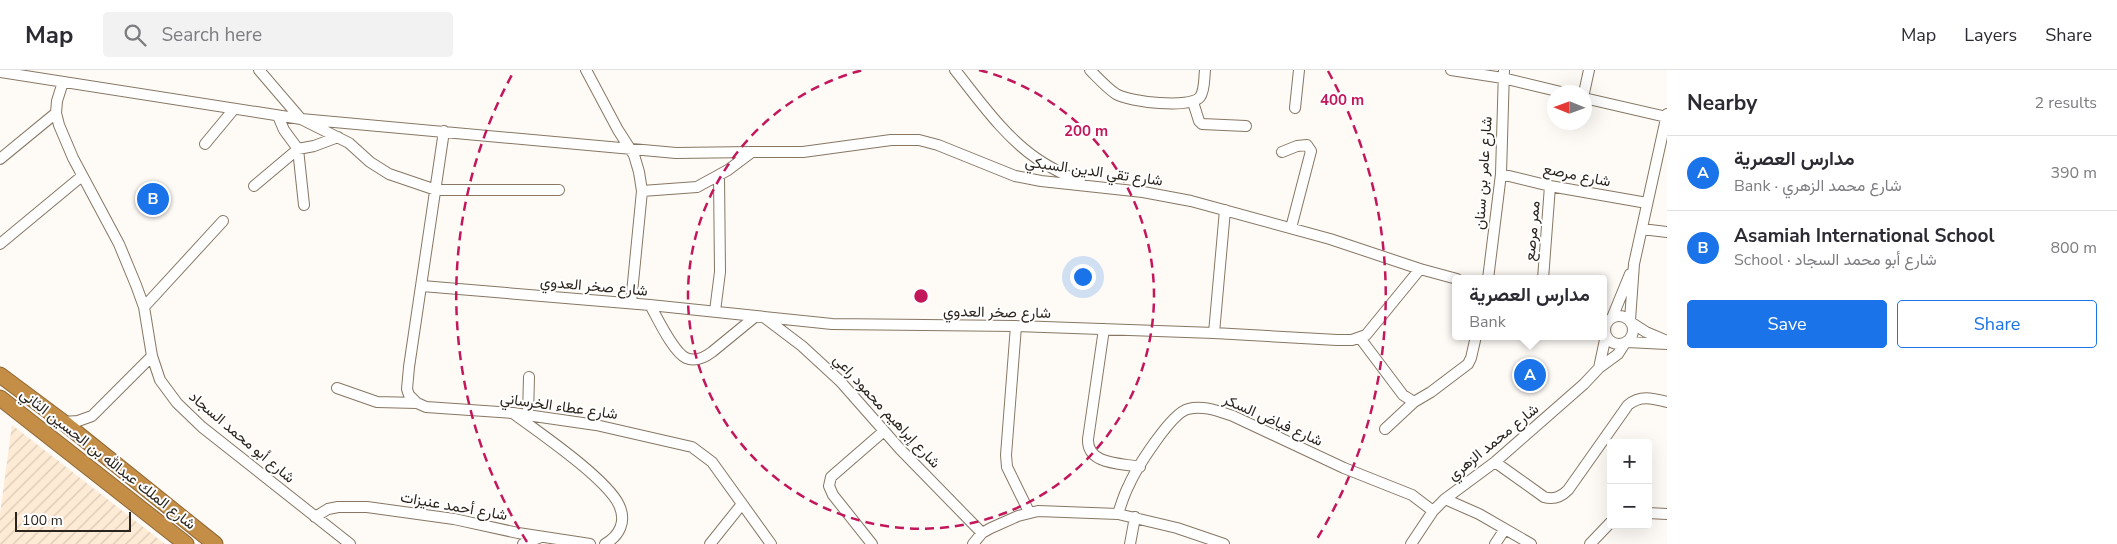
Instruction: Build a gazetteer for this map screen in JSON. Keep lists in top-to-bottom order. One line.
{"streets":{"highway":["شارع الملك عبدالله بن الحسين الثاني"],"street":["شارع تقي الدين السبكي","شارع عامر بن سنان","شارع مرصع","ممر مرصع","شارع صخر العدوي","شارع عطاء الخرساني","شارع إبراهيم محمود راعي","شارع فياض السكر","شارع أبو محمد السجاد","شارع محمد الزهري","شارع أحمد عنيزات"]},"crossings":[["شارع عامر بن سنان","شارع مرصع"],["شارع مرصع","ممر مرصع"],["شارع صخر العدوي","شارع إبراهيم محمود راعي"],["شارع فياض السكر","شارع محمد الزهري"],["شارع أبو محمد السجاد","شارع أحمد عنيزات"]],"scale_bar":"100 m","north":"left","page":{"header":"Map","search":"Search here","nav":["Map","Layers","Share"],"heading":["Nearby","2 results"],"list":[{"mark":"A","name":"مدارس العصرية","note":"Bank · شارع محمد الزهري","value":"390 m"},{"mark":"B","name":"Asamiah International School","note":"School · شارع أبو محمد السجاد","value":"800 m"}],"pins":["B","A"],"popup":["مدارس العصرية","Bank"],"buttons":["Save","Share"],"map_buttons":["+","−"],"scale":"100 m"},"rings":["400 m","200 m"]}
